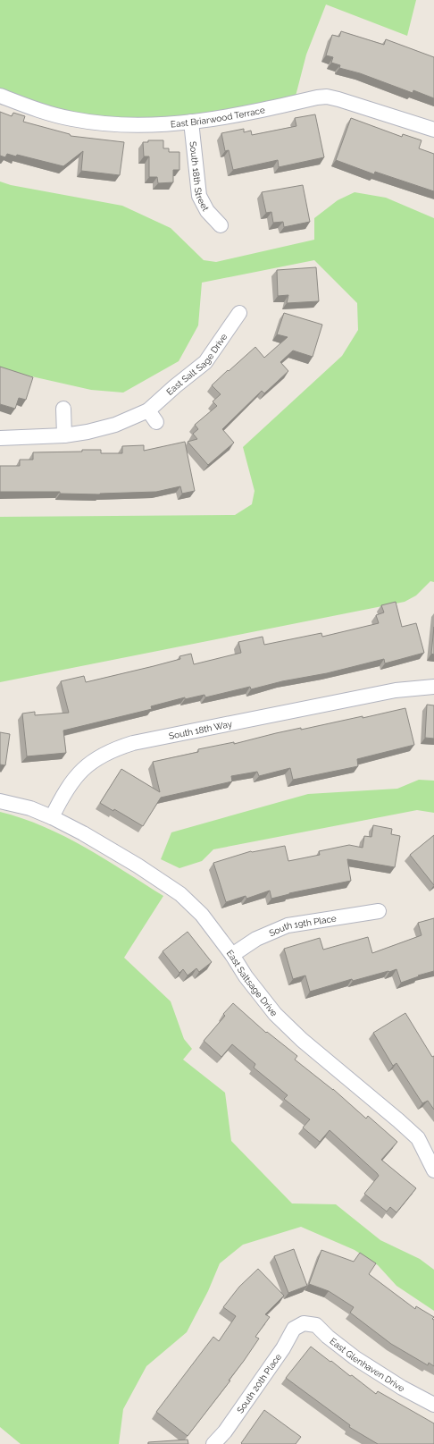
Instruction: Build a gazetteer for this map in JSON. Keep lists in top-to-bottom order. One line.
{"streets":{"street":["East Briarwood Terrace","South 18th Street","East Salt Sage Drive","South 18th Way","South 19th Place","East Saltsage Drive","East Glenhaven Drive","South 20th Place"]},"crossings":[["East Briarwood Terrace","South 18th Street"],["South 18th Way","East Saltsage Drive"],["South 19th Place","East Saltsage Drive"],["East Glenhaven Drive","South 20th Place"]]}
